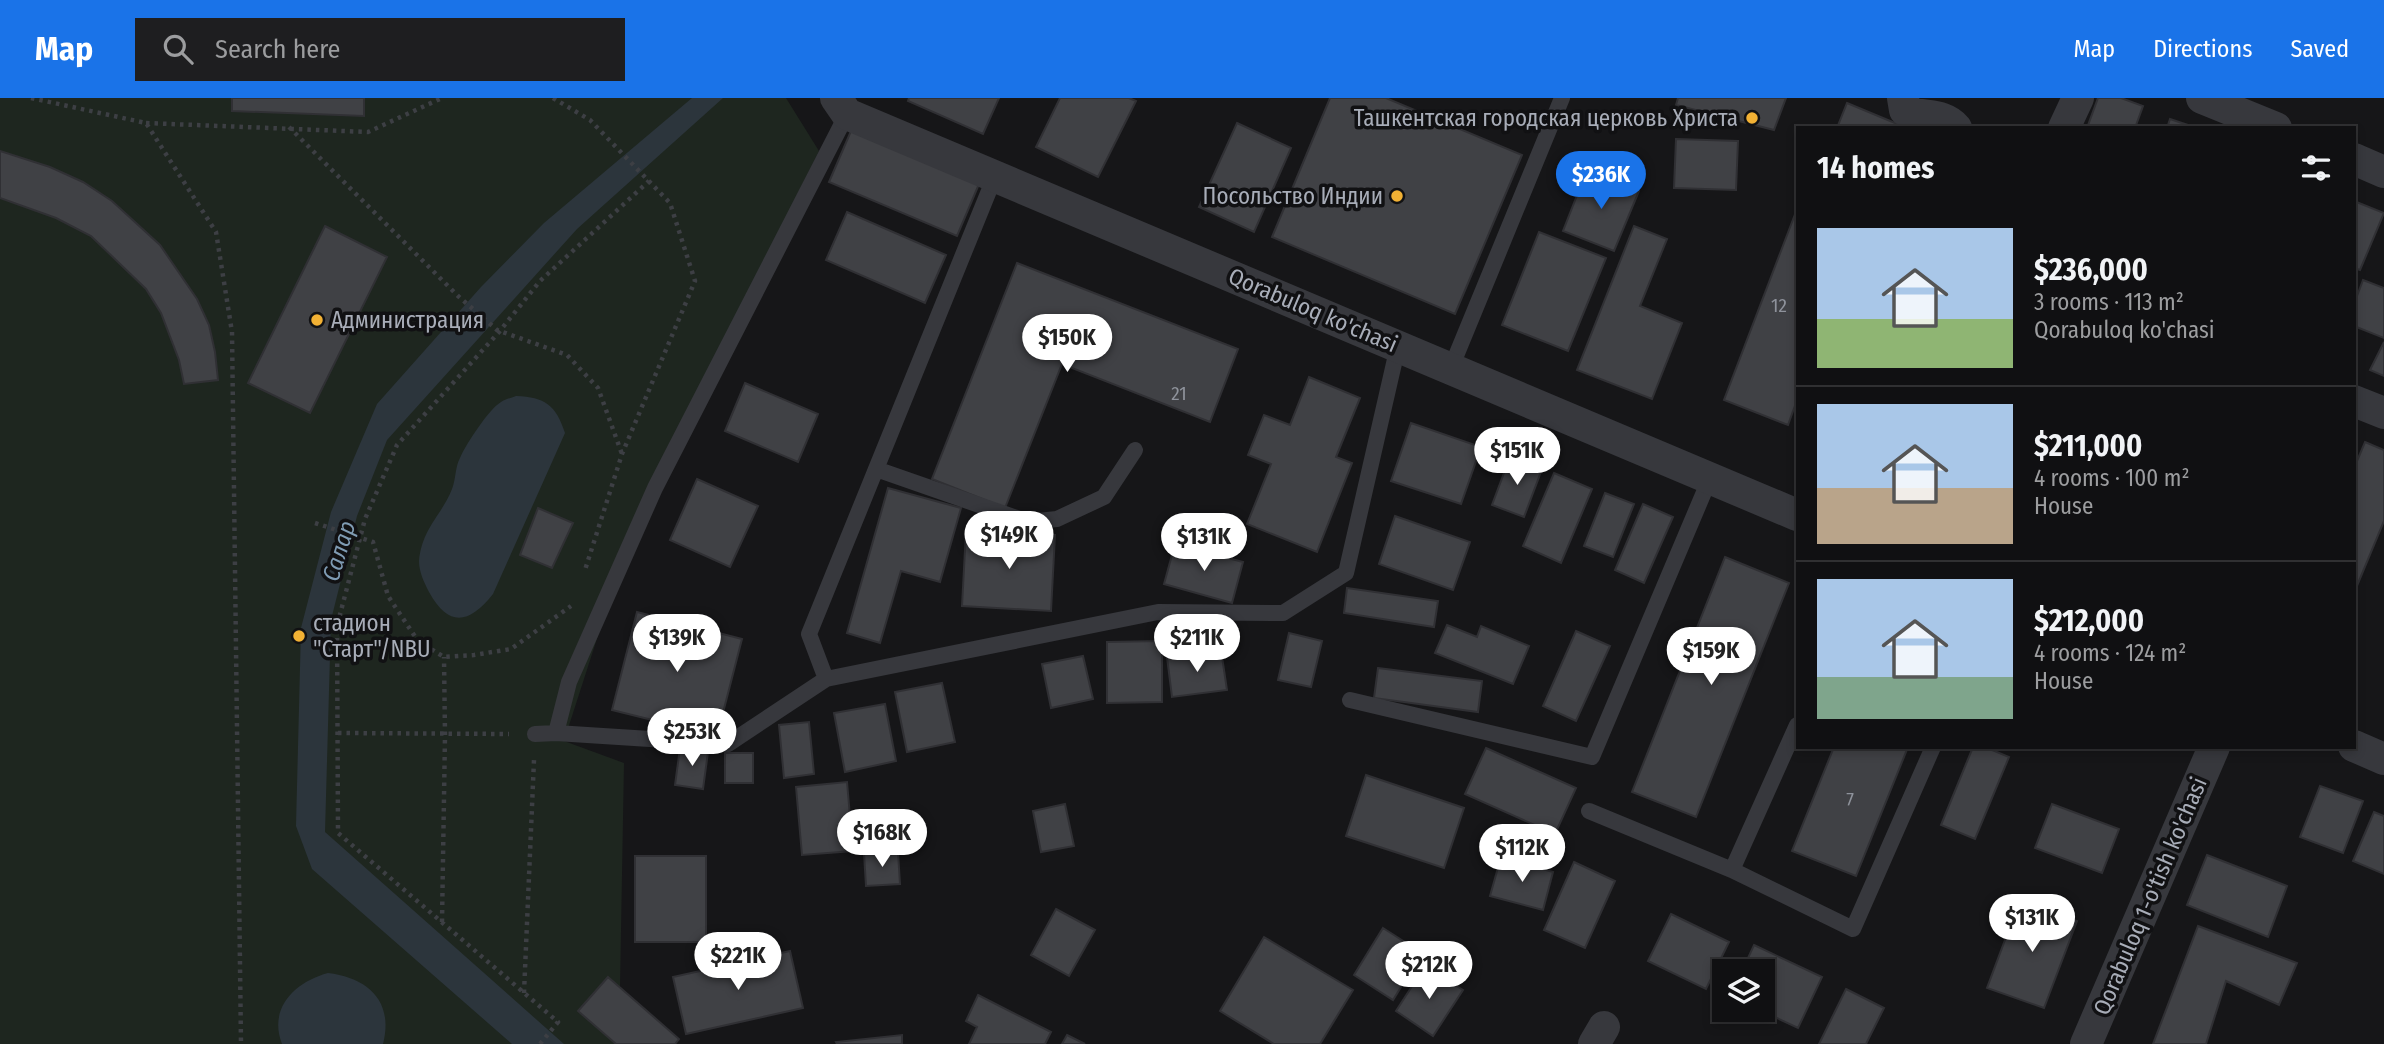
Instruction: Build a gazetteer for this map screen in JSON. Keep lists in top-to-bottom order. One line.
{"streets":{"street":["Qorabuloq ko'chasi","Qorabuloq 1-o'tish ko'chasi"]},"water":["Салар"],"places":["Ташкентская городская церковь Христа","Посольство Индии","Администрация","стадион \"Старт\"/NBU"],"house_numbers":["12","21","7"],"page":{"header":"Map","search":"Search here","nav":["Map","Directions","Saved"],"heading":"14 homes","price":["$236K","$150K","$151K","$149K","$131K","$139K","$211K","$159K","$253K","$168K","$112K","$131K","$221K","$212K"],"list":[{"name":"$236,000","note":"3 rooms · 113 m² · Qorabuloq ko'chasi"},{"name":"$211,000","note":"4 rooms · 100 m² · House"},{"name":"$212,000","note":"4 rooms · 124 m² · House"}]}}
